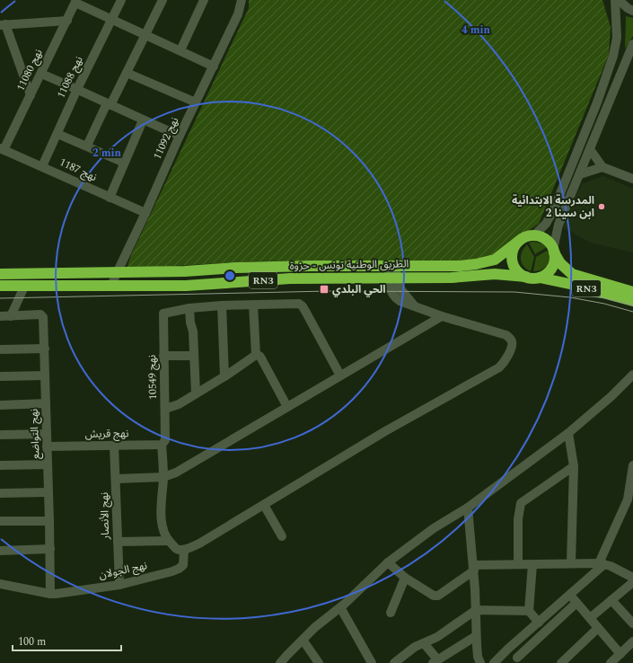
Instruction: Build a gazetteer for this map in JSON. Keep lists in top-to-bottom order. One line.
{"streets":{"highway":["الطريق الوطنية تونس - حزوة","RN3"],"street":["نهج 11080","نهج 11088","نهج 11092","نهج 1187","نهج 10549","نهج التواضع","نهج قريش","نهج الأنصار","نهج الجولان"]},"crossings":[["نهج 11080","نهج 1187"],["نهج 11088","نهج 1187"],["نهج 11092","نهج 1187"],["نهج 11092","الطريق الوطنية تونس - حزوة"],["الطريق الوطنية تونس - حزوة","RN3"],["نهج 10549","نهج قريش"],["نهج التواضع","نهج قريش"],["نهج التواضع","نهج الجولان"],["نهج قريش","نهج الأنصار"],["نهج الأنصار","نهج الجولان"]],"places":{"other":["المدرسة الابتدائية ابن سينا 2"],"transit":["الحي البلدي"]},"scale_bar":"100 m","rings":["4 min","2 min"]}
